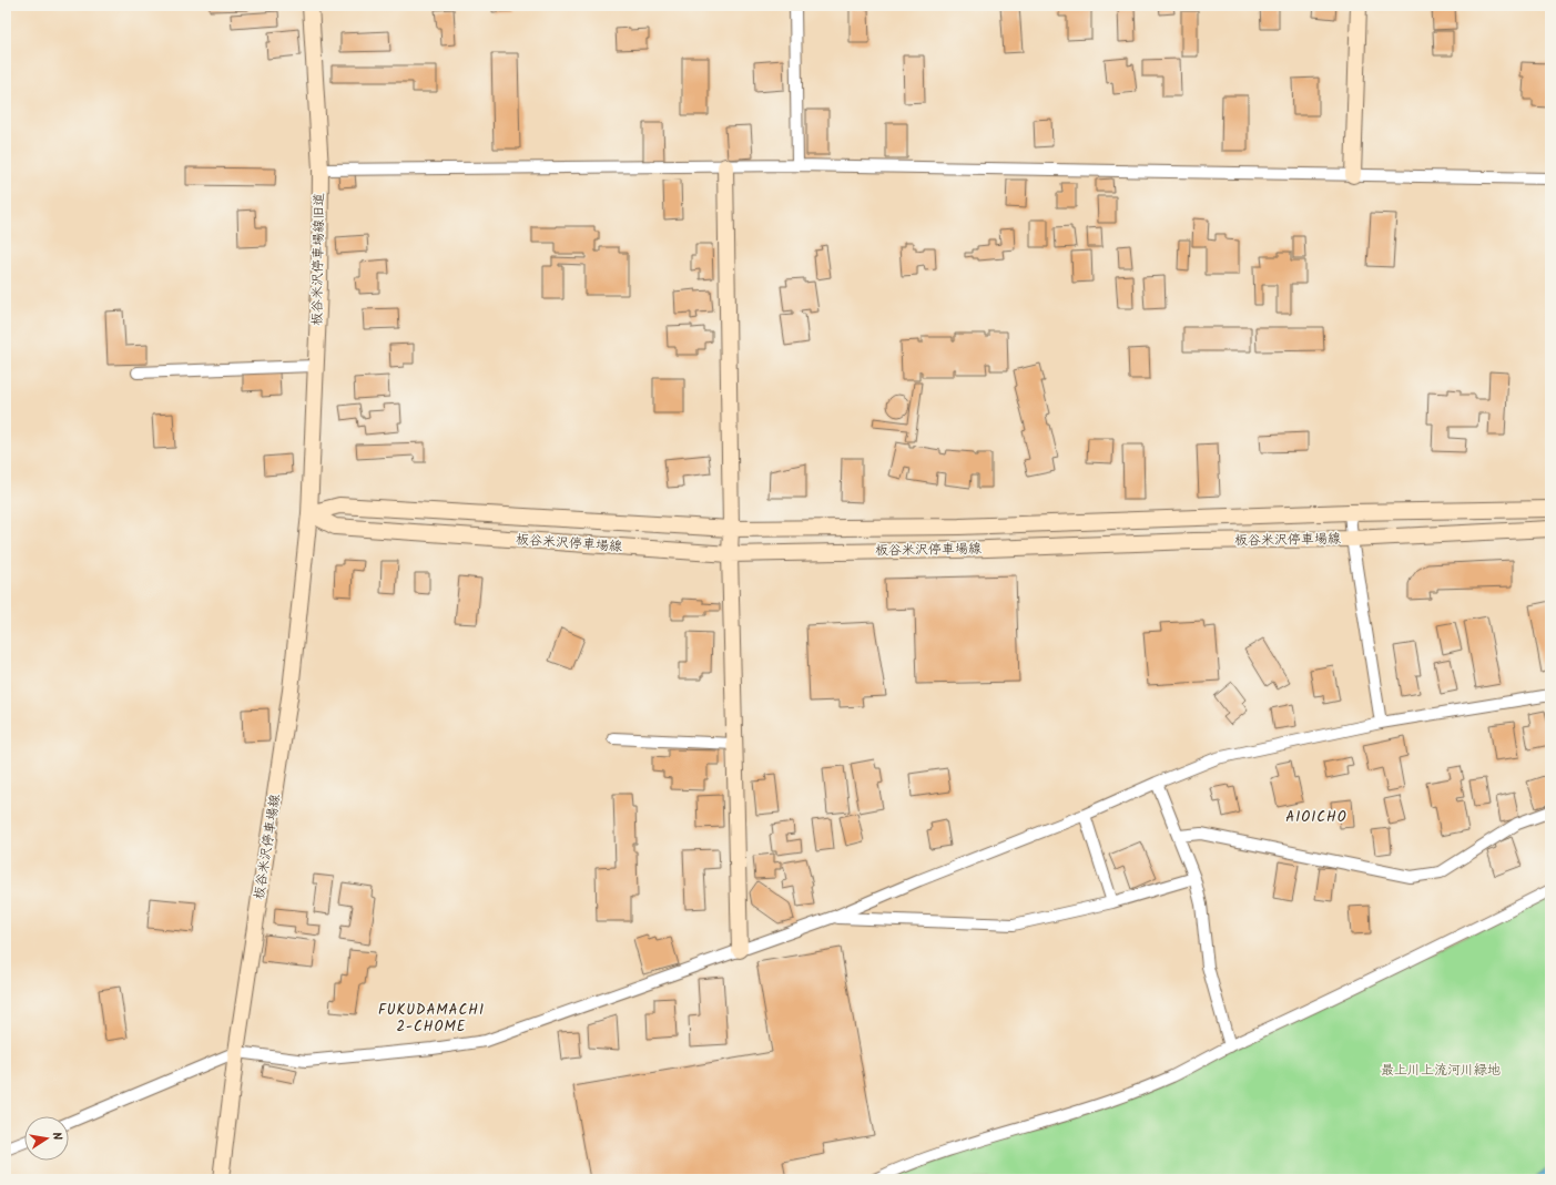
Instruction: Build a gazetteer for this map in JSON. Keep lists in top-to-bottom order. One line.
{"streets":{"main road":["板谷米沢停車場線旧道","板谷米沢停車場線"]},"crossings":[["板谷米沢停車場線旧道","板谷米沢停車場線"]],"districts":["AIOICHO","FUKUDAMACHI 2-CHOME"],"parks":["最上川上流河川緑地"],"north":"right"}
